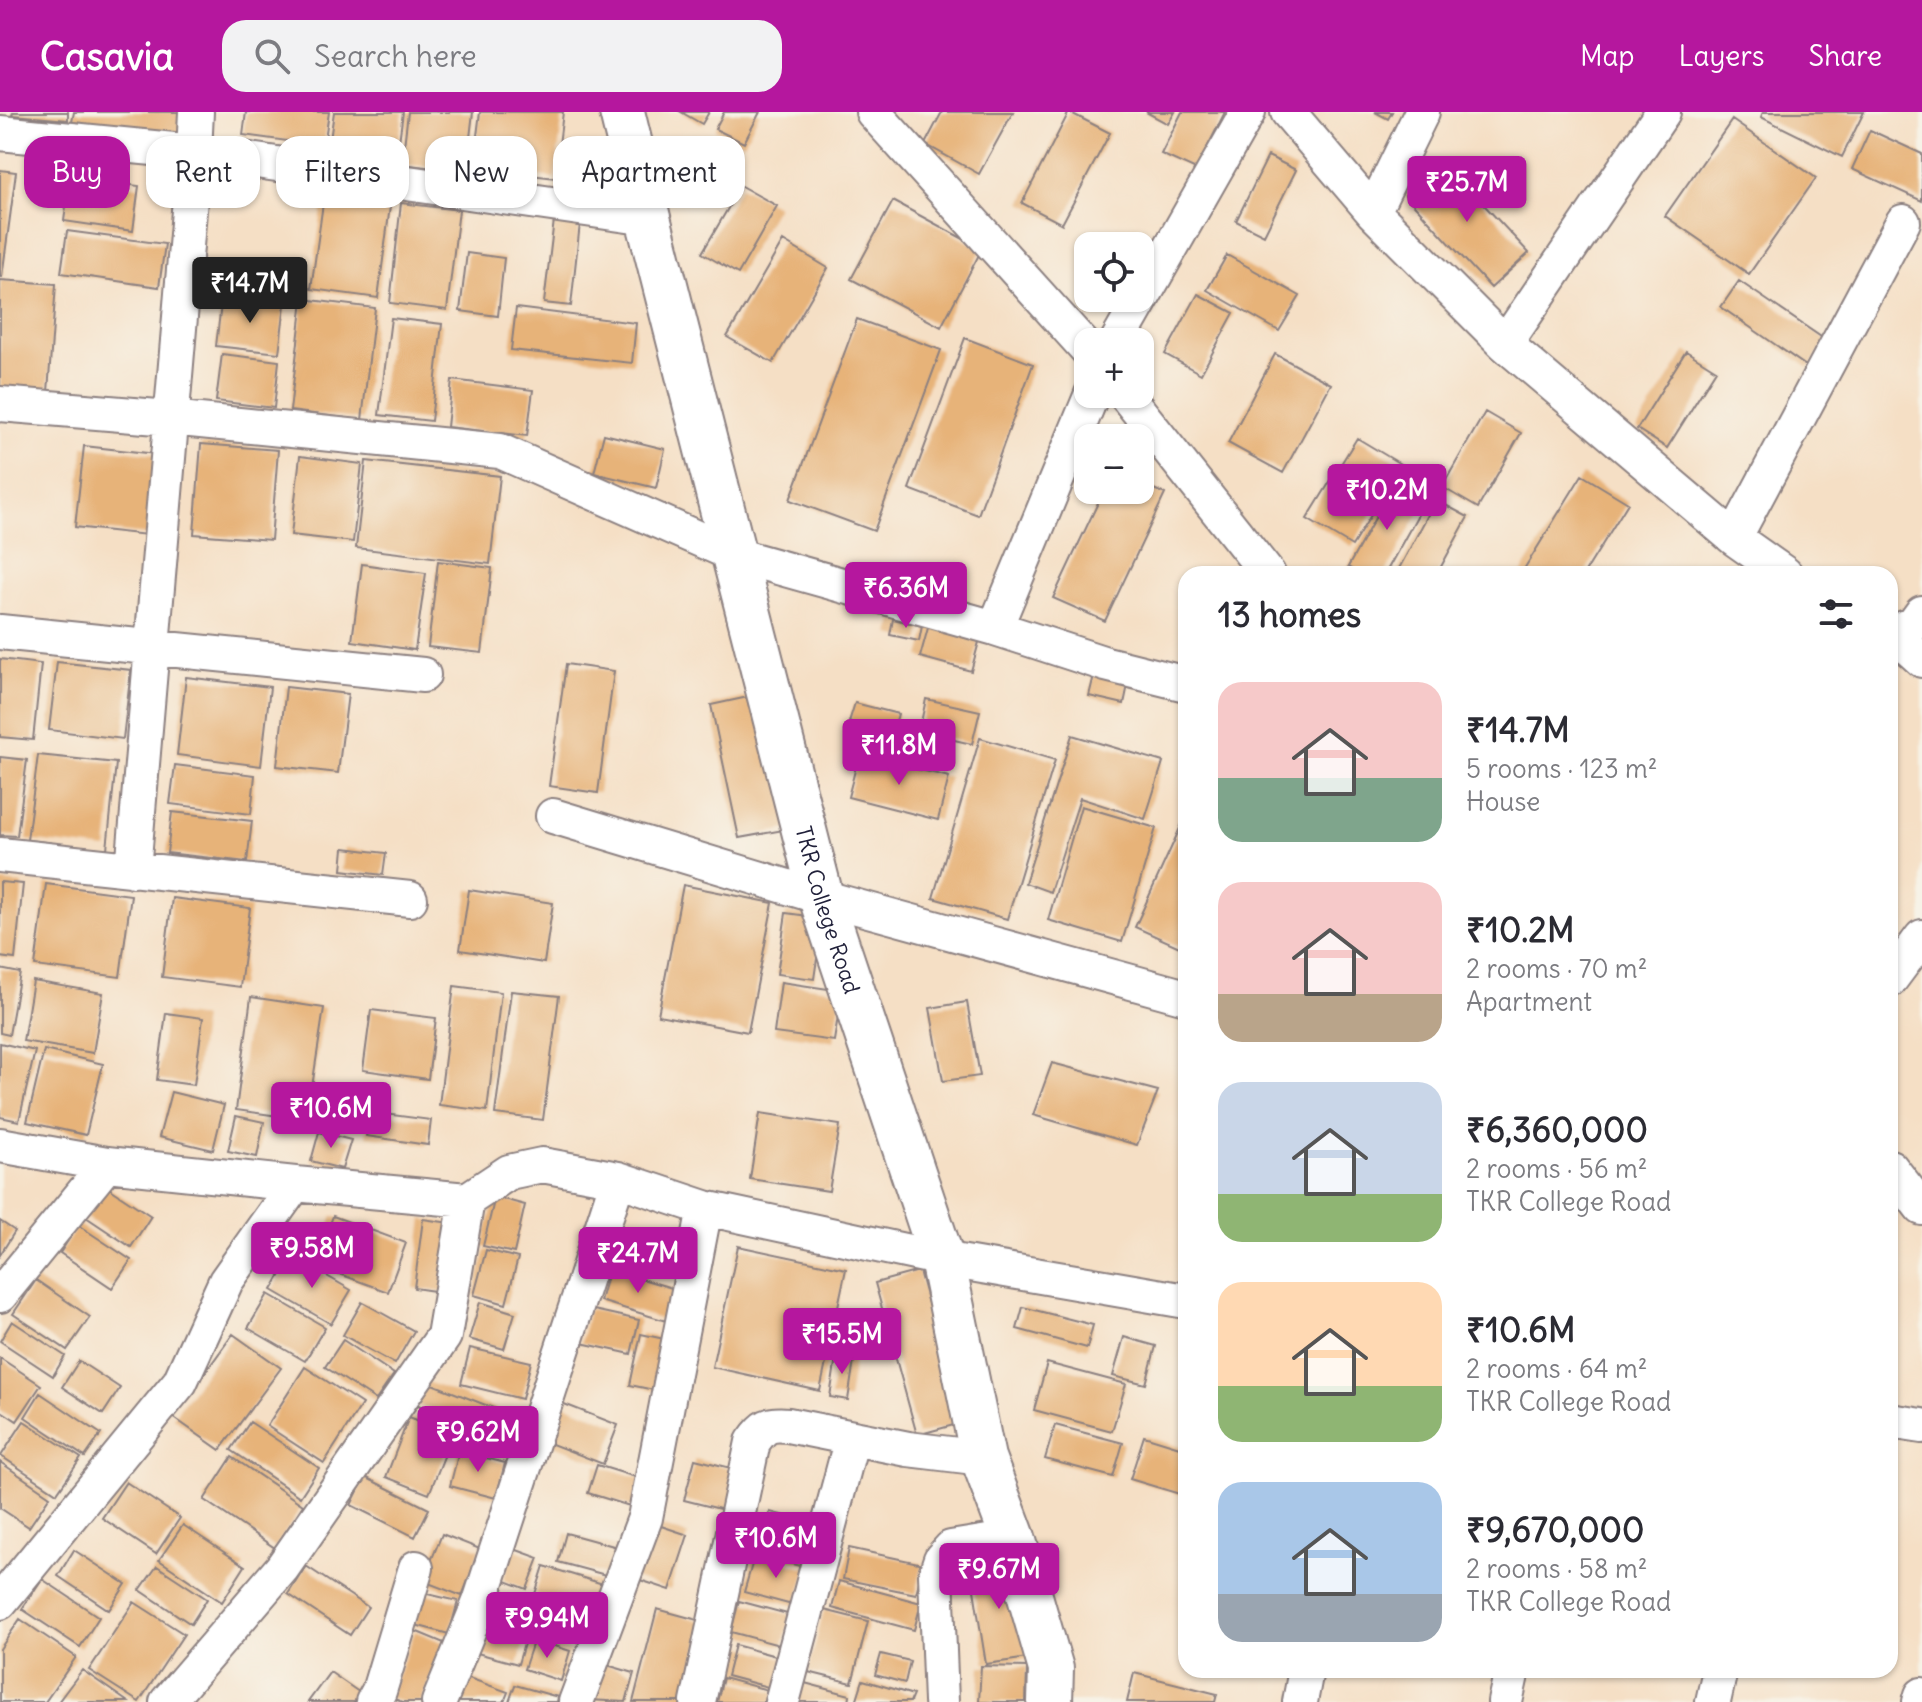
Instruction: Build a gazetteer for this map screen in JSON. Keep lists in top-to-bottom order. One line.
{"streets":{"street":["TKR College Road"]},"page":{"header":"Casavia","search":"Search here","nav":["Map","Layers","Share"],"chip":["Buy","Rent","Filters","New","Apartment"],"price":["₹25.7M","₹14.7M","₹10.2M","₹6.36M","₹11.8M","₹10.6M","₹9.58M","₹24.7M","₹15.5M","₹9.62M","₹10.6M","₹9.67M","₹9.94M"],"map_buttons":["+","−"],"heading":"13 homes","list":[{"name":"₹14.7M","note":"5 rooms · 123 m² · House"},{"name":"₹10.2M","note":"2 rooms · 70 m² · Apartment"},{"name":"₹6,360,000","note":"2 rooms · 56 m² · TKR College Road"},{"name":"₹10.6M","note":"2 rooms · 64 m² · TKR College Road"},{"name":"₹9,670,000","note":"2 rooms · 58 m² · TKR College Road"}]}}
